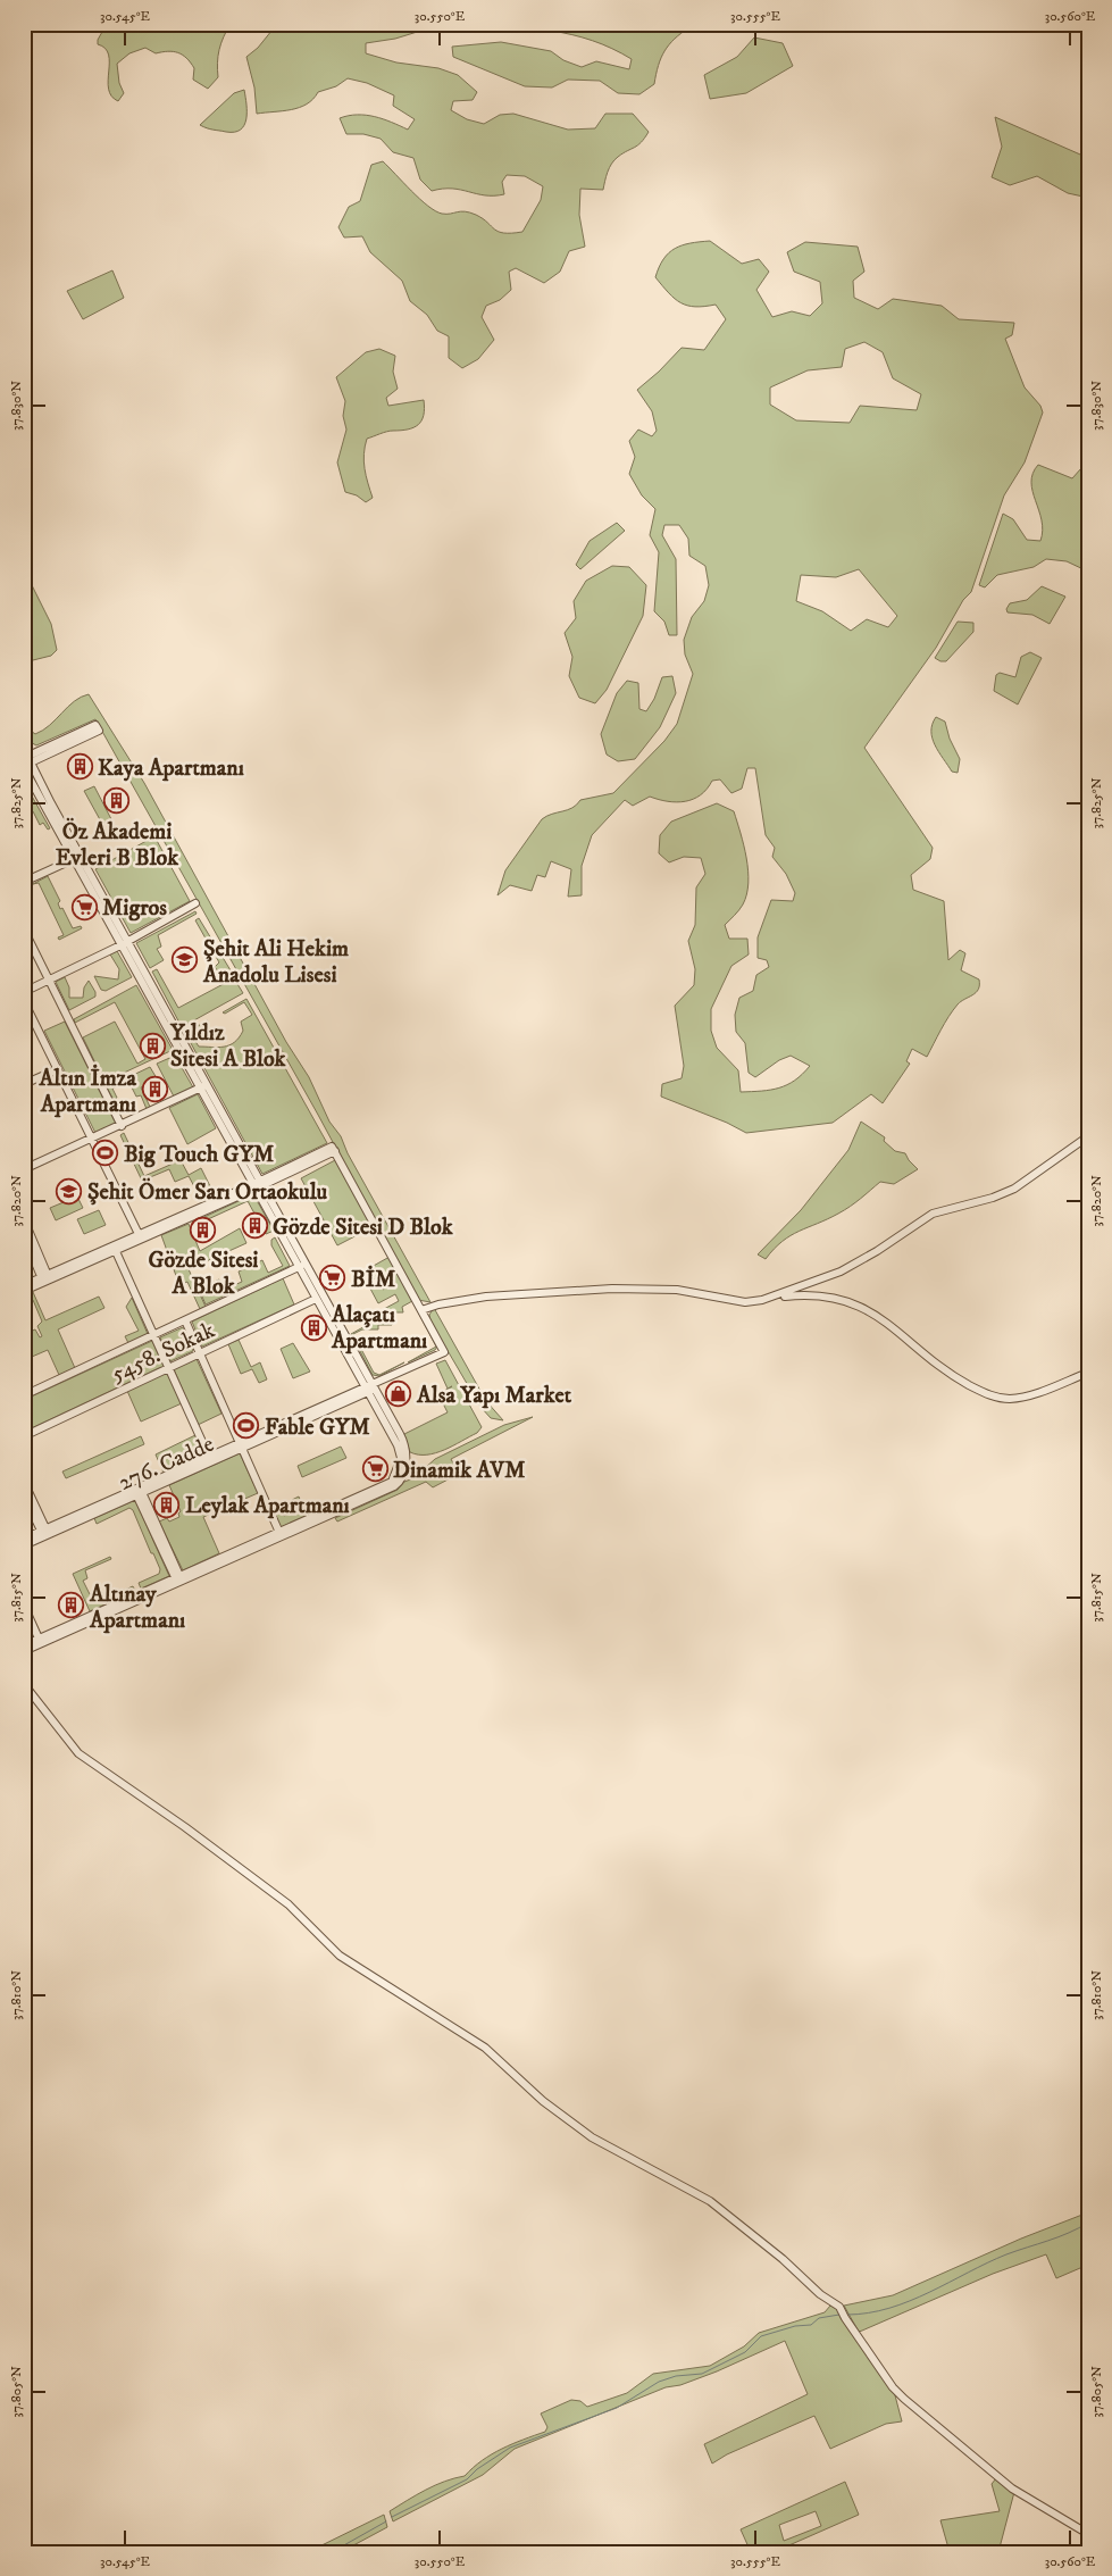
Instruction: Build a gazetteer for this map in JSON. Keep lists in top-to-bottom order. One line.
{"streets":{"street":["5458. Sokak","276. Cadde"]},"places":{"building":["Kaya Apartmanı","Öz Akademi Evleri B Blok","Yıldız Sitesi A Blok","Altın İmza Apartmanı","Gözde Sitesi D Blok","Gözde Sitesi A Blok","Alaçatı Apartmanı","Leylak Apartmanı","Altınay Apartmanı"],"supermarket":["Migros","BİM","Dinamik AVM"],"school or university":["Şehit Ali Hekim Anadolu Lisesi","Şehit Ömer Sarı Ortaokulu"],"sports":["Big Touch GYM","Fable GYM"],"shop":["Alsa Yapı Market"]},"coordinates":["30.545°E","30.550°E","30.555°E","30.560°E","37.830°N","37.825°N","37.820°N","37.815°N","37.810°N","37.805°N"]}
